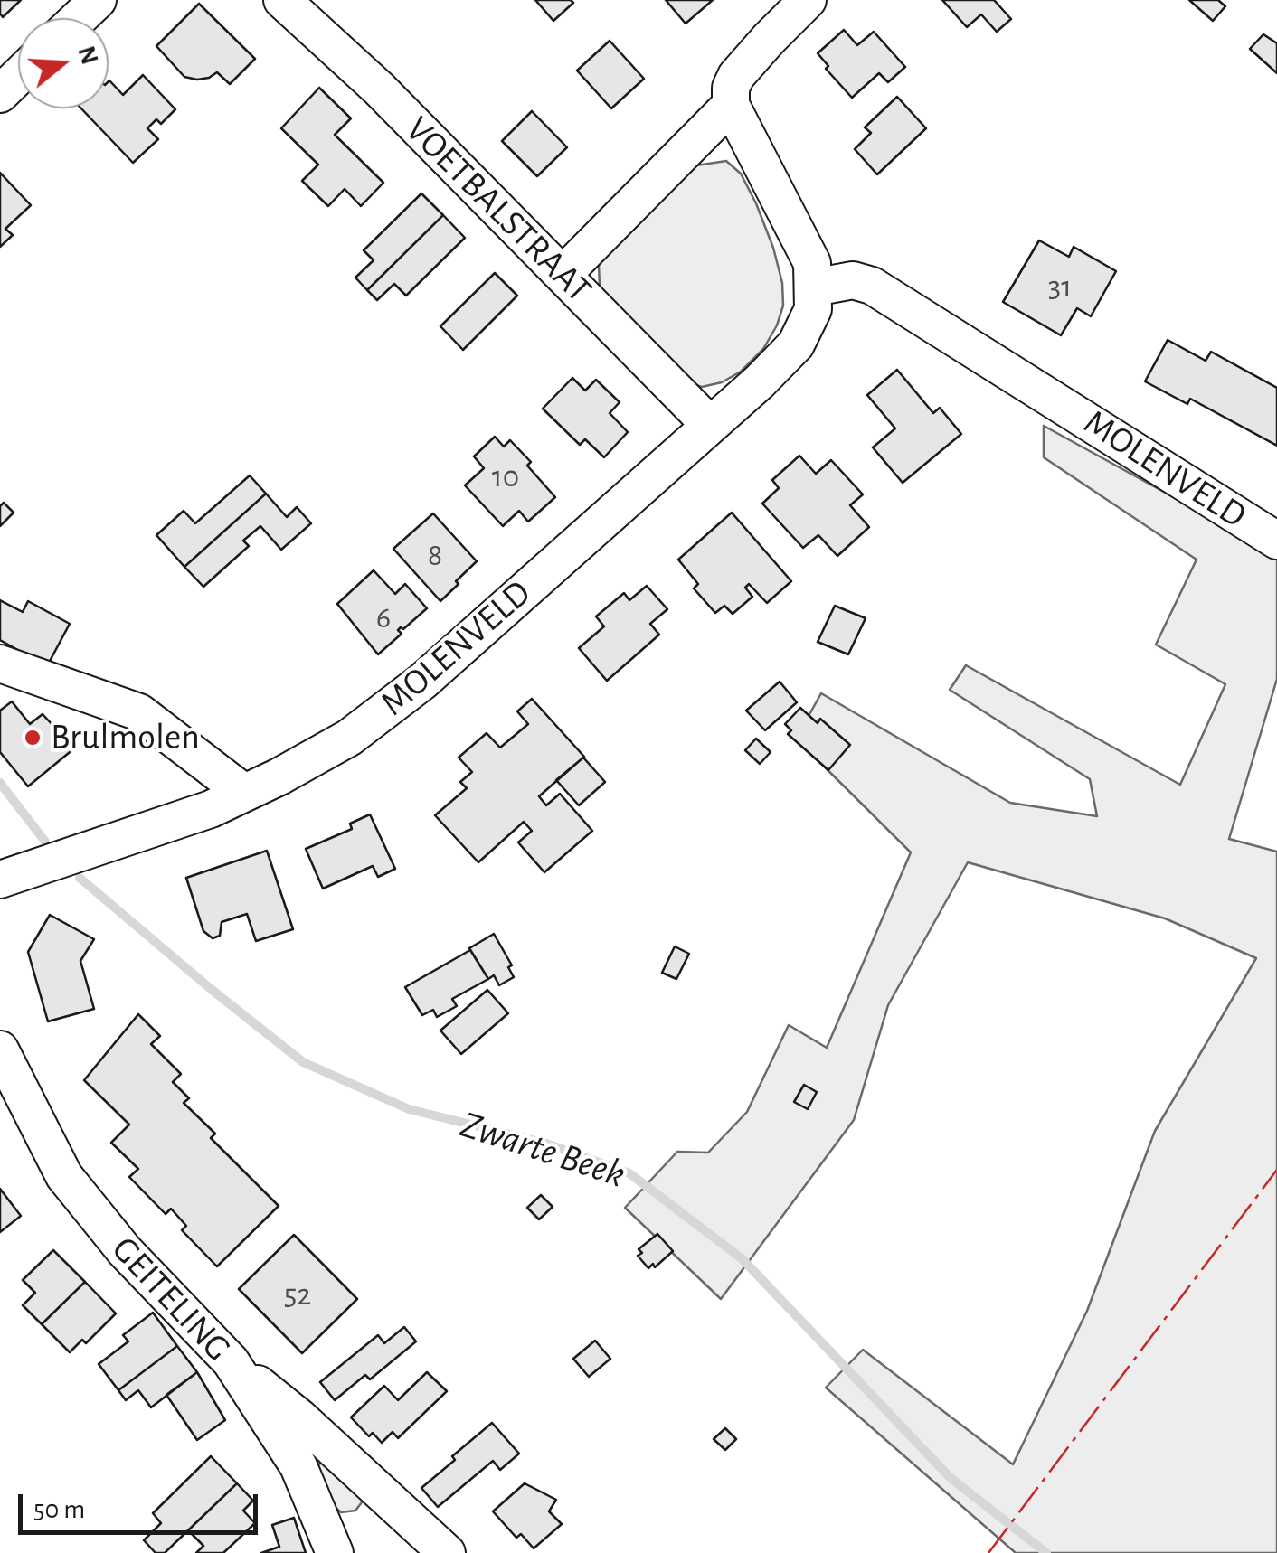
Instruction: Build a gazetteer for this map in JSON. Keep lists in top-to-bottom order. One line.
{"streets":{"street":["VOETBALSTRAAT","MOLENVELD","GEITELING"]},"crossings":[["VOETBALSTRAAT","MOLENVELD"]],"water":["Zwarte Beek"],"places":["Brulmolen"],"house_numbers":["31","10","8","6","52"],"scale_bar":"50 m","north":"right"}
